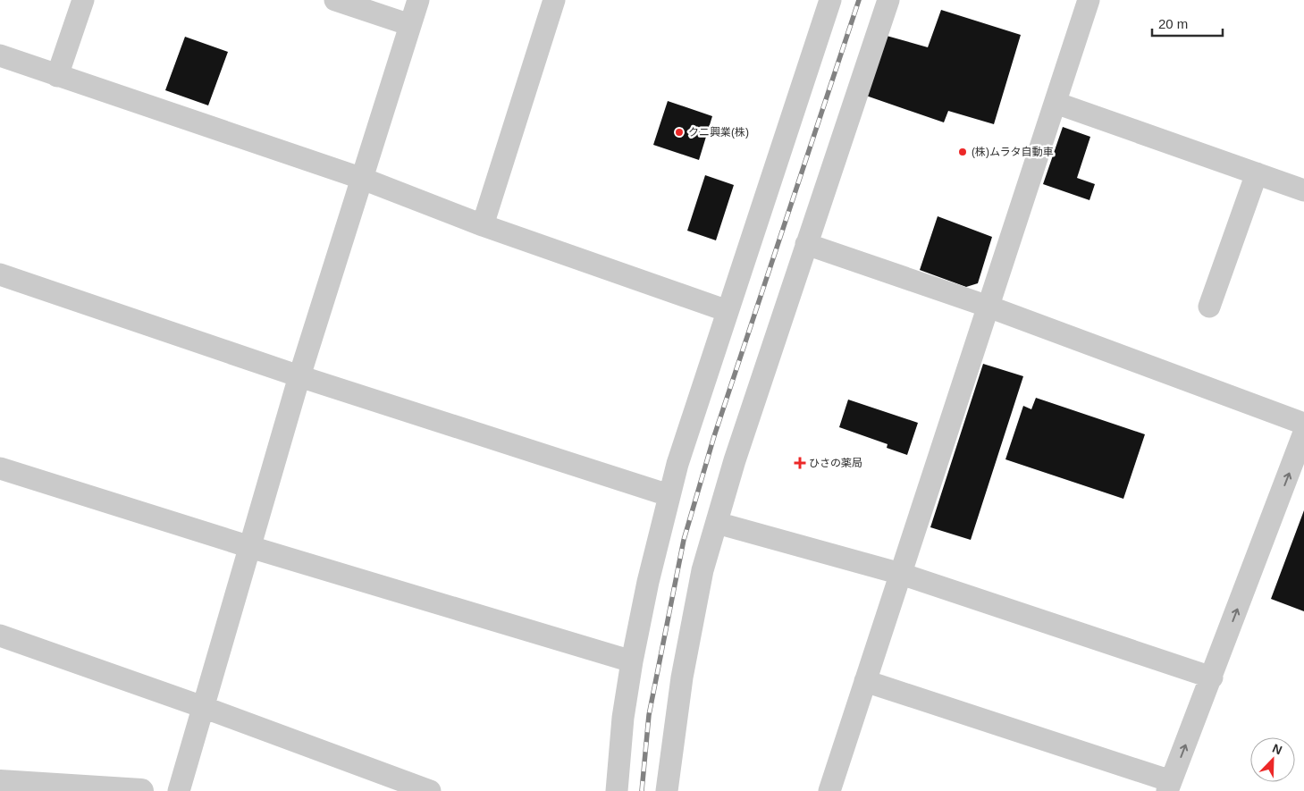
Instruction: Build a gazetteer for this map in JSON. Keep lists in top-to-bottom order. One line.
{"places":{"other":["クニ興業(株)","(株)ムラタ自動車"],"health":["ひさの薬局"]},"scale_bar":"20 m","north":"top right"}
